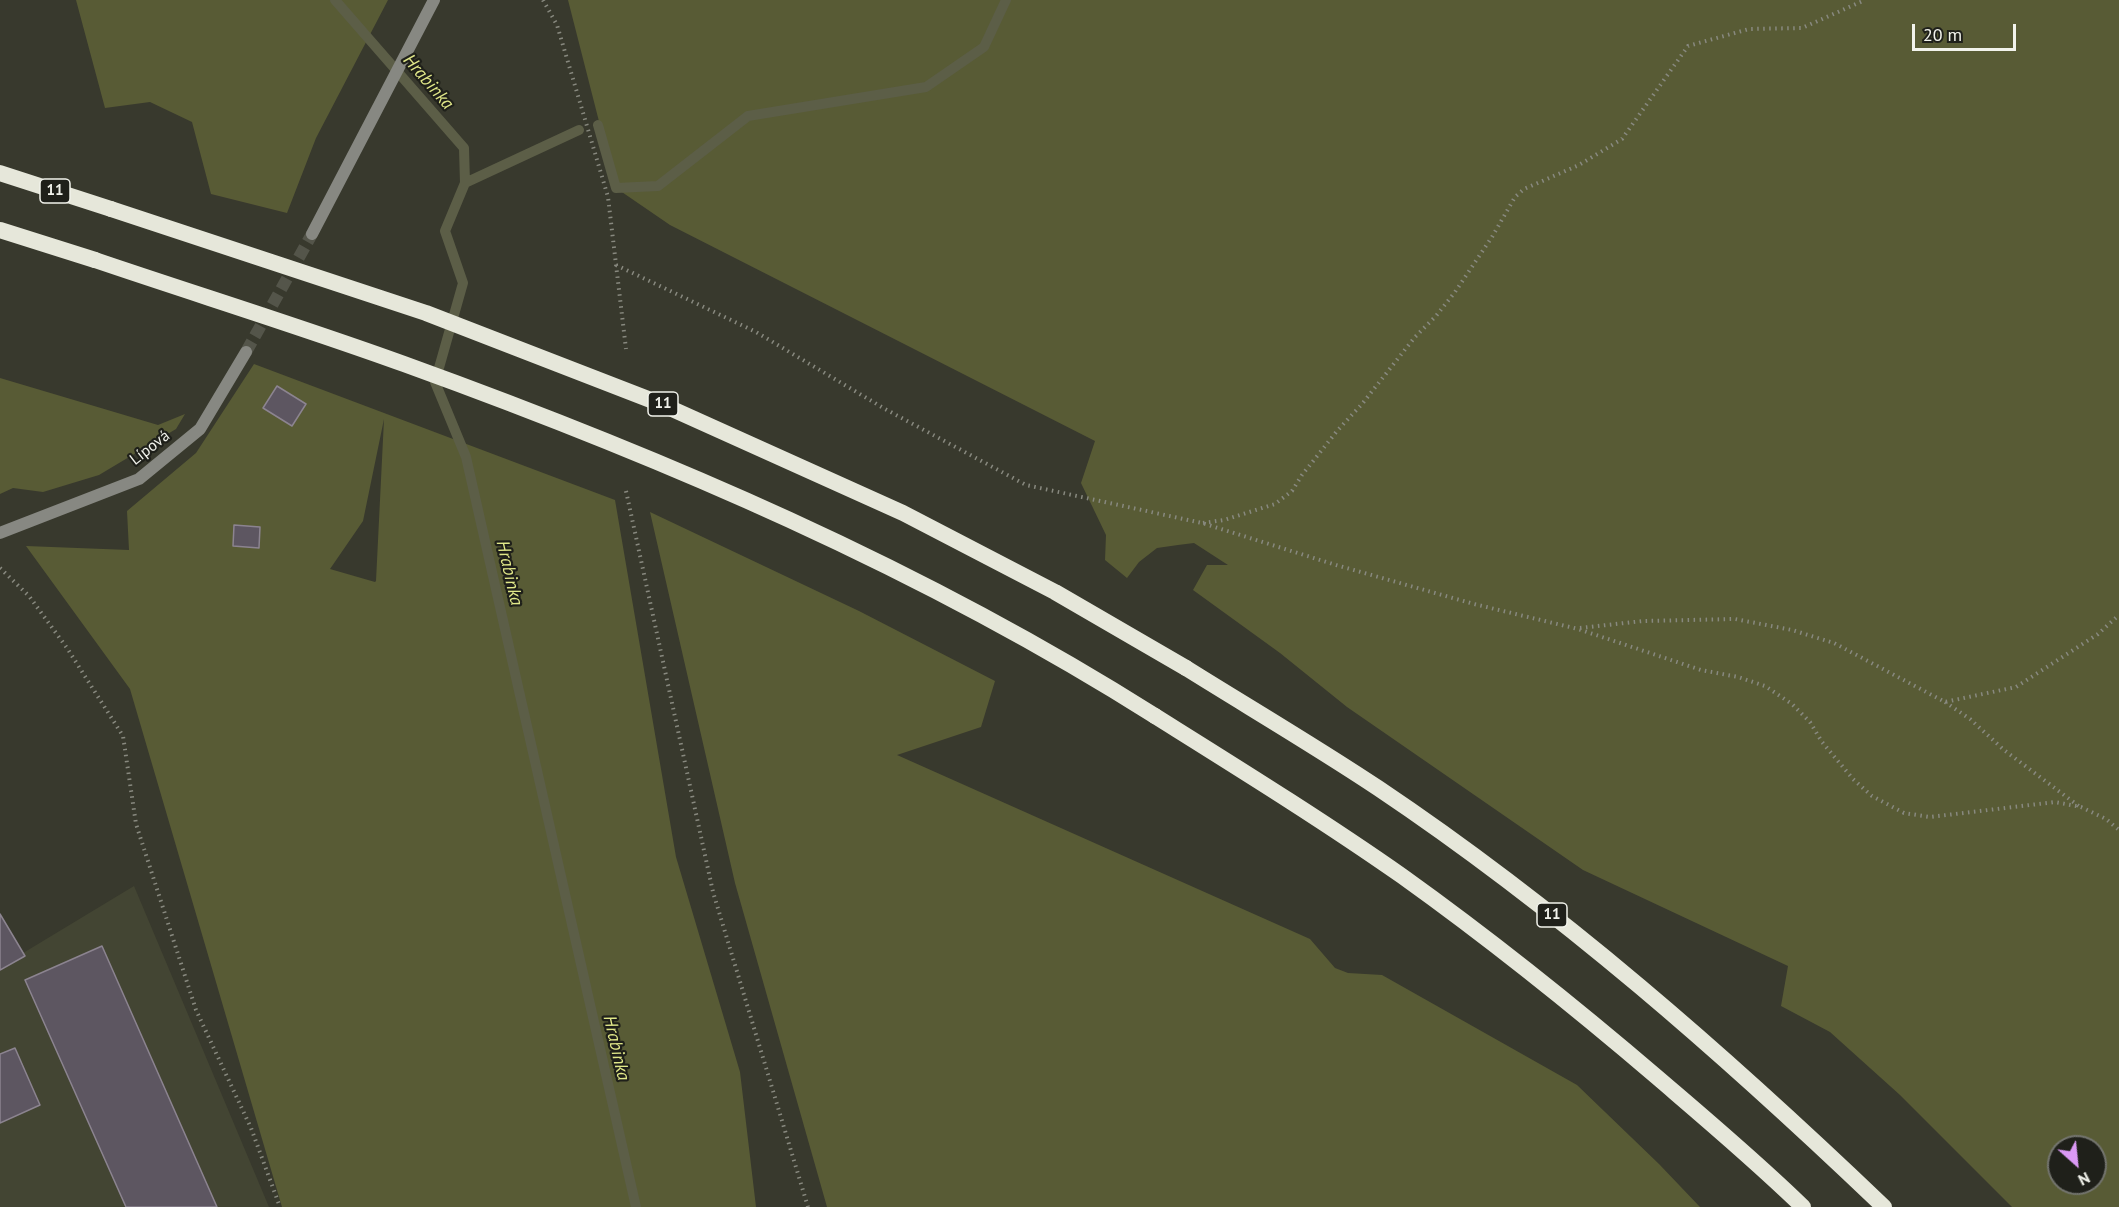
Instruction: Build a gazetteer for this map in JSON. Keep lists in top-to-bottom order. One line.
{"streets":{"highway":["11"],"street":["Lípová"]},"water":["Hrabinka"],"scale_bar":"20 m","north":"bottom right"}
